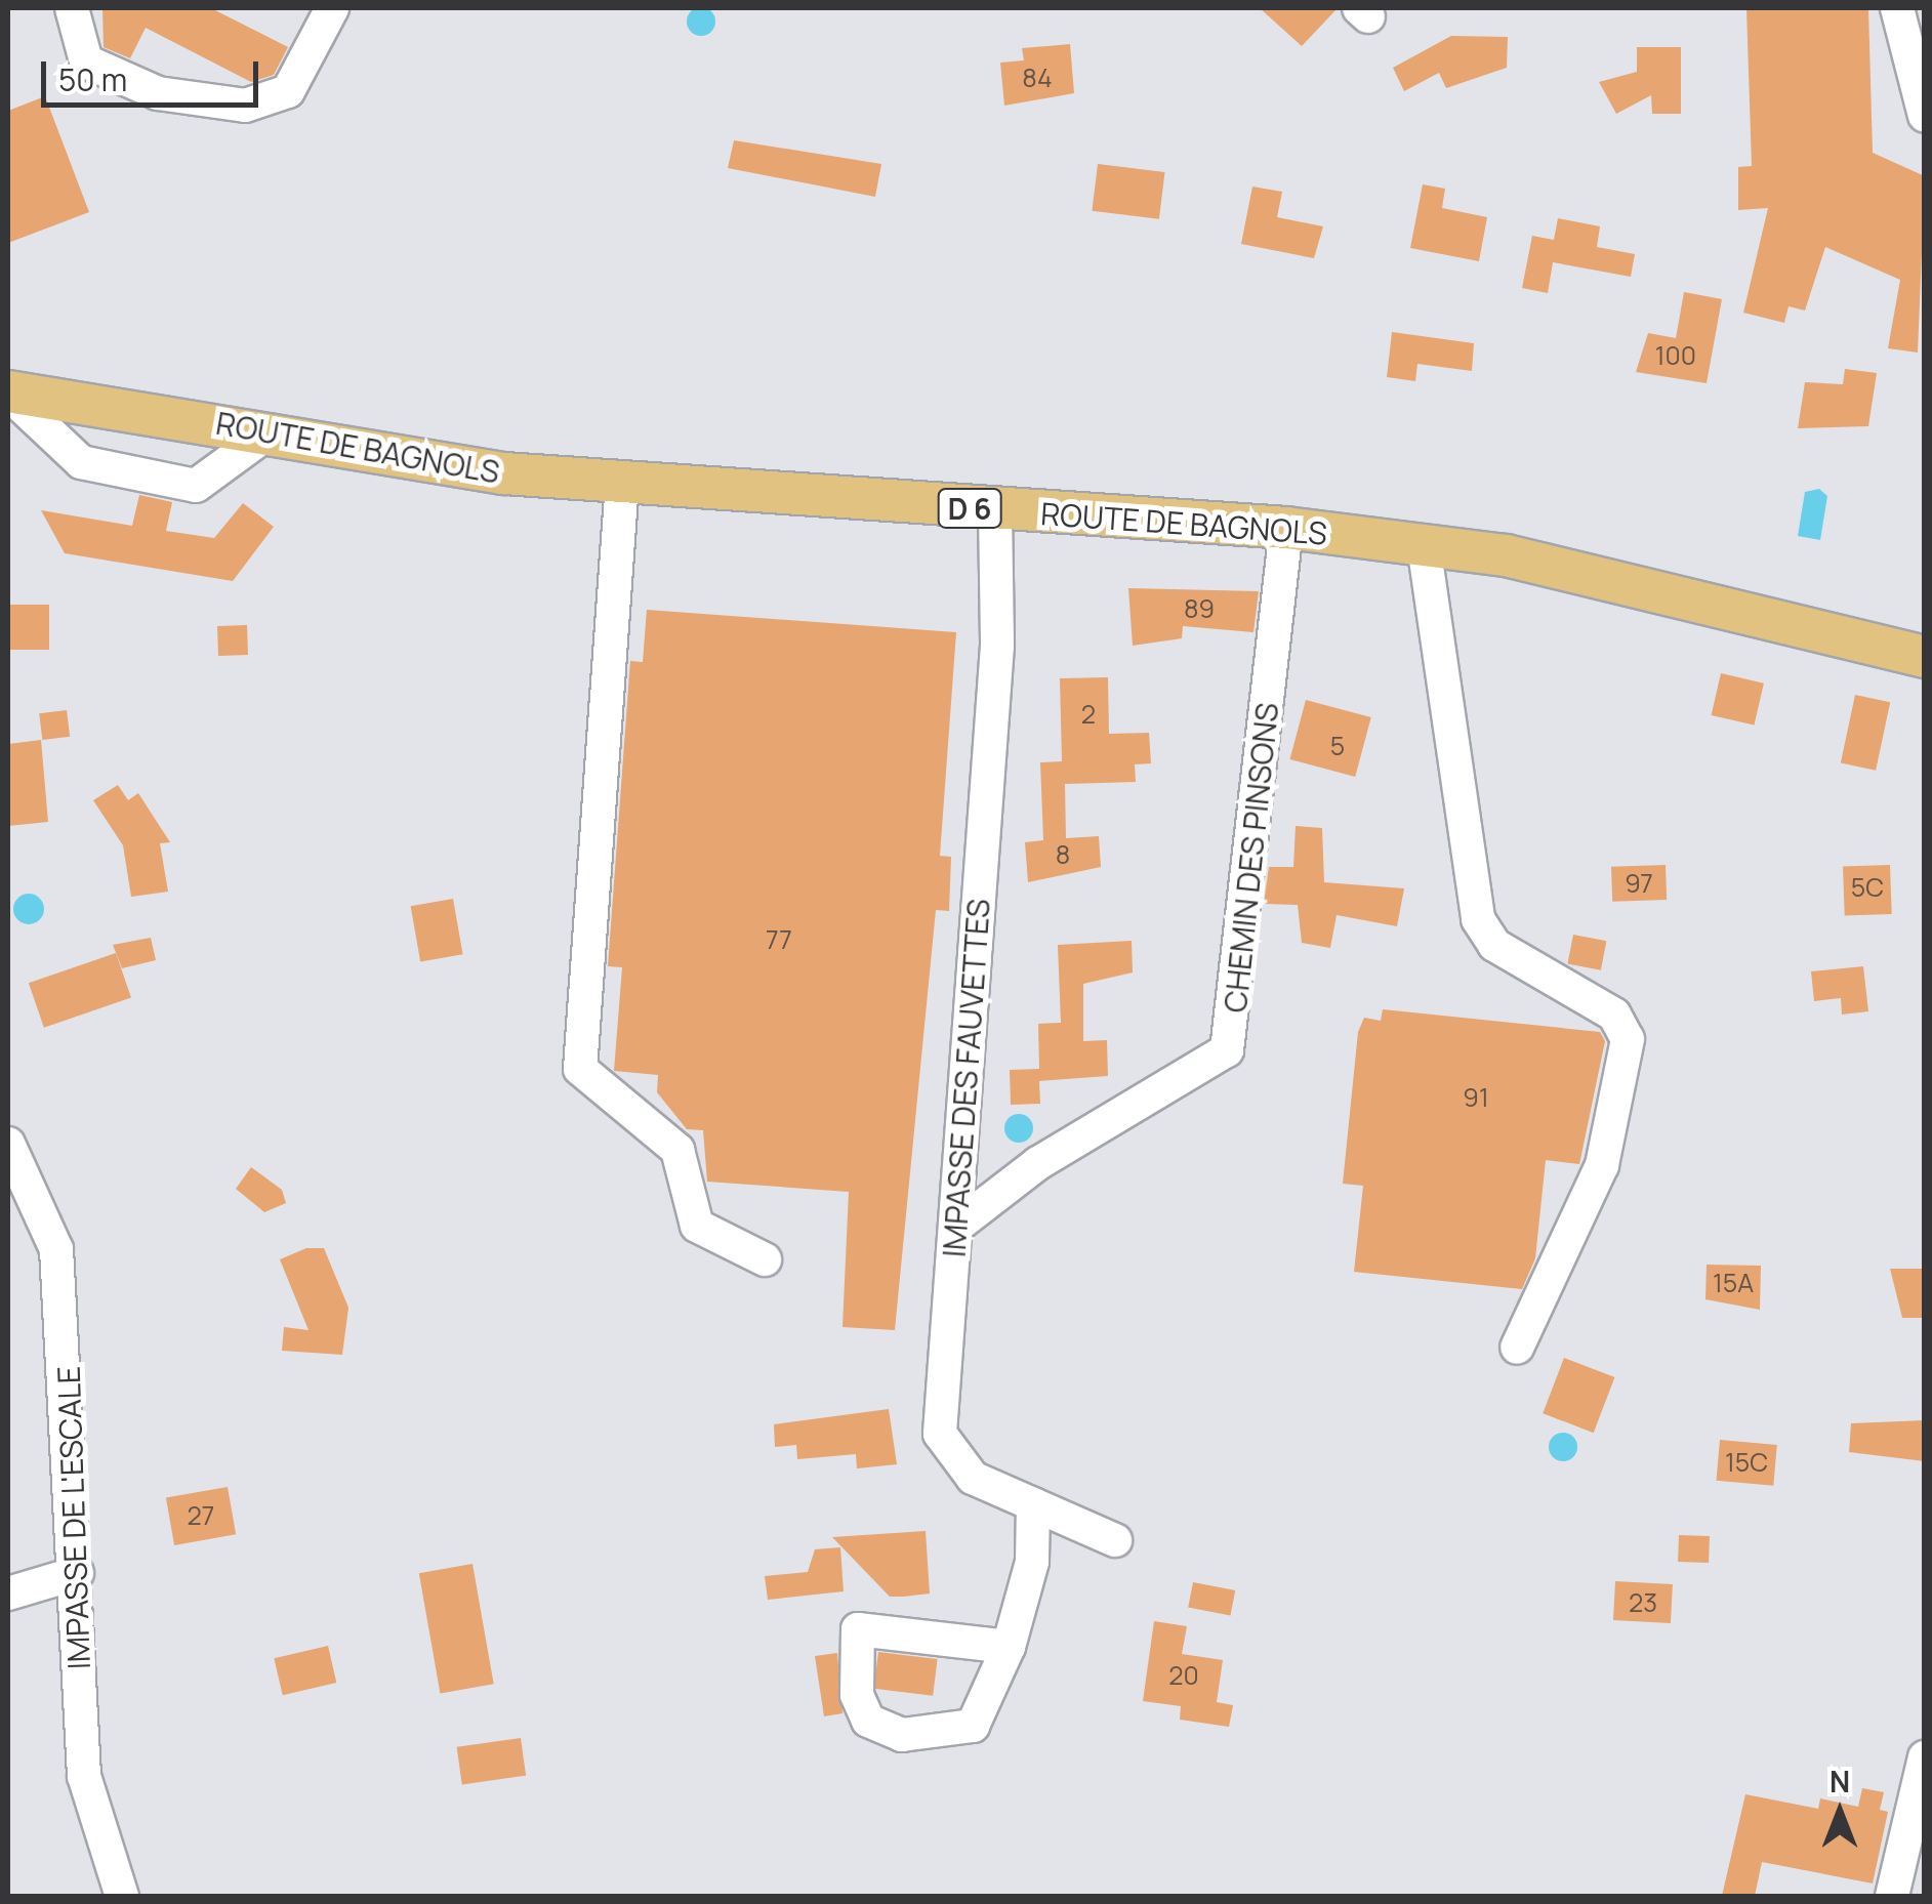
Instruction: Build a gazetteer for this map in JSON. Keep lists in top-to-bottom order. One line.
{"streets":{"main road":["ROUTE DE BAGNOLS","D 6"],"street":["CHEMIN DES PINSONS","IMPASSE DES FAUVETTES","IMPASSE DE L'ESCALE"]},"crossings":[["ROUTE DE BAGNOLS","CHEMIN DES PINSONS"],["ROUTE DE BAGNOLS","IMPASSE DES FAUVETTES"],["CHEMIN DES PINSONS","IMPASSE DES FAUVETTES"]],"house_numbers":["84","100","89","2","5","8","97","5C","77","91","15A","15C","27","23","20"],"scale_bar":"50 m","north":"top"}
